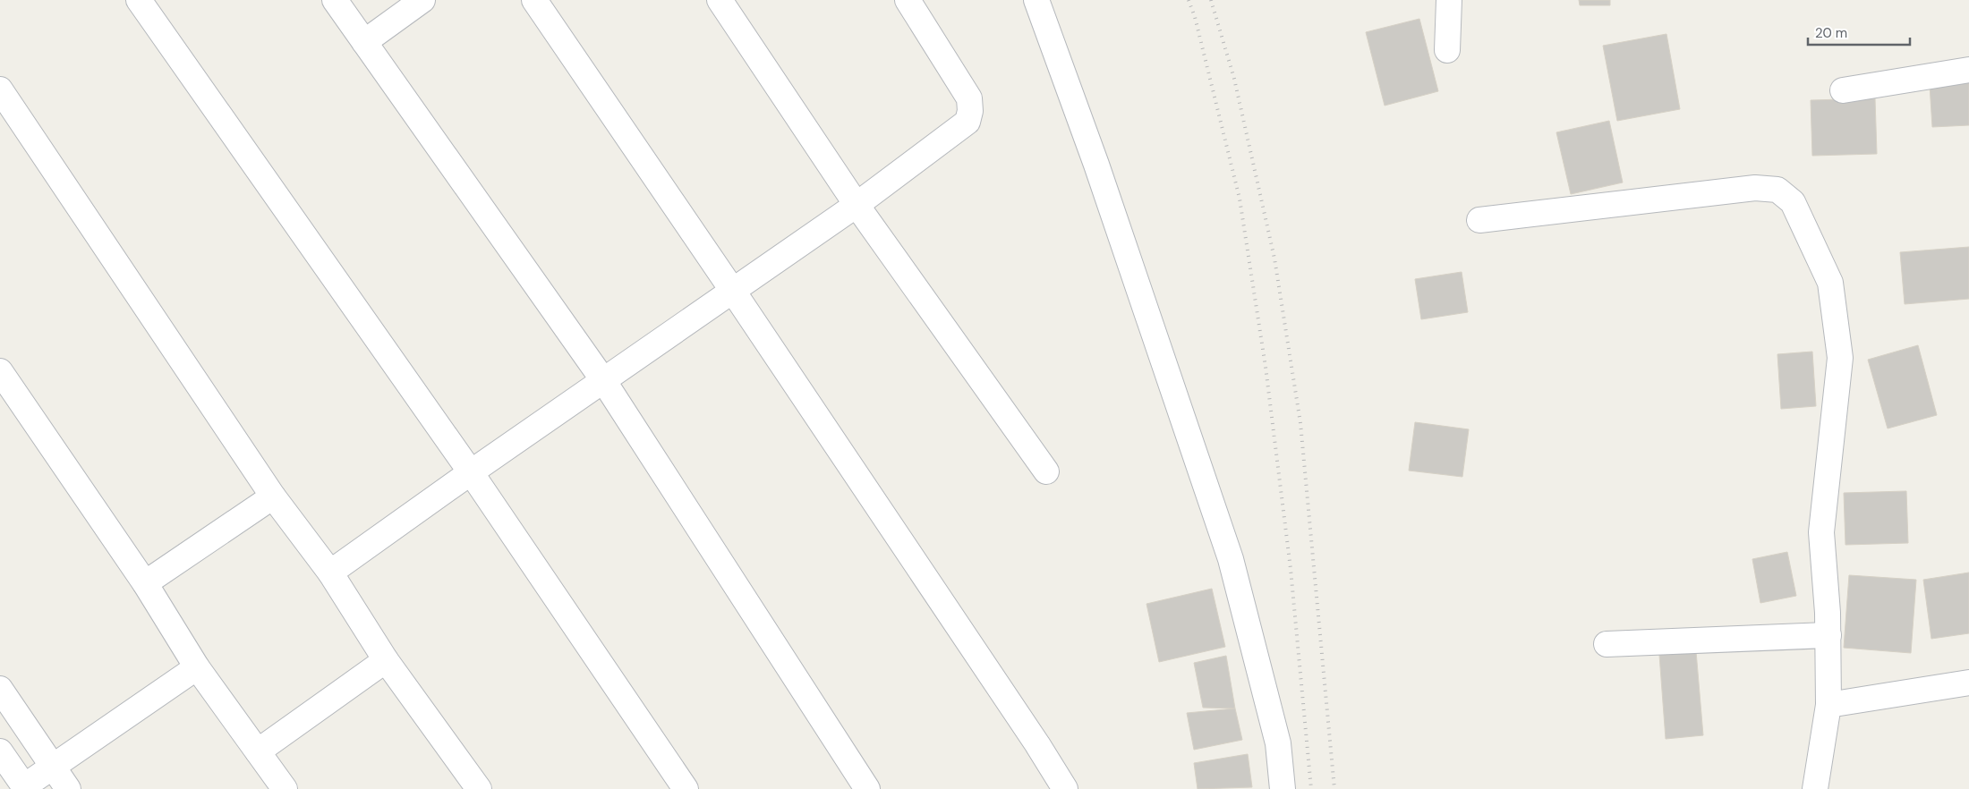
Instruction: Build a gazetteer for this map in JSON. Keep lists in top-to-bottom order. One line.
{"scale_bar":"20 m"}
